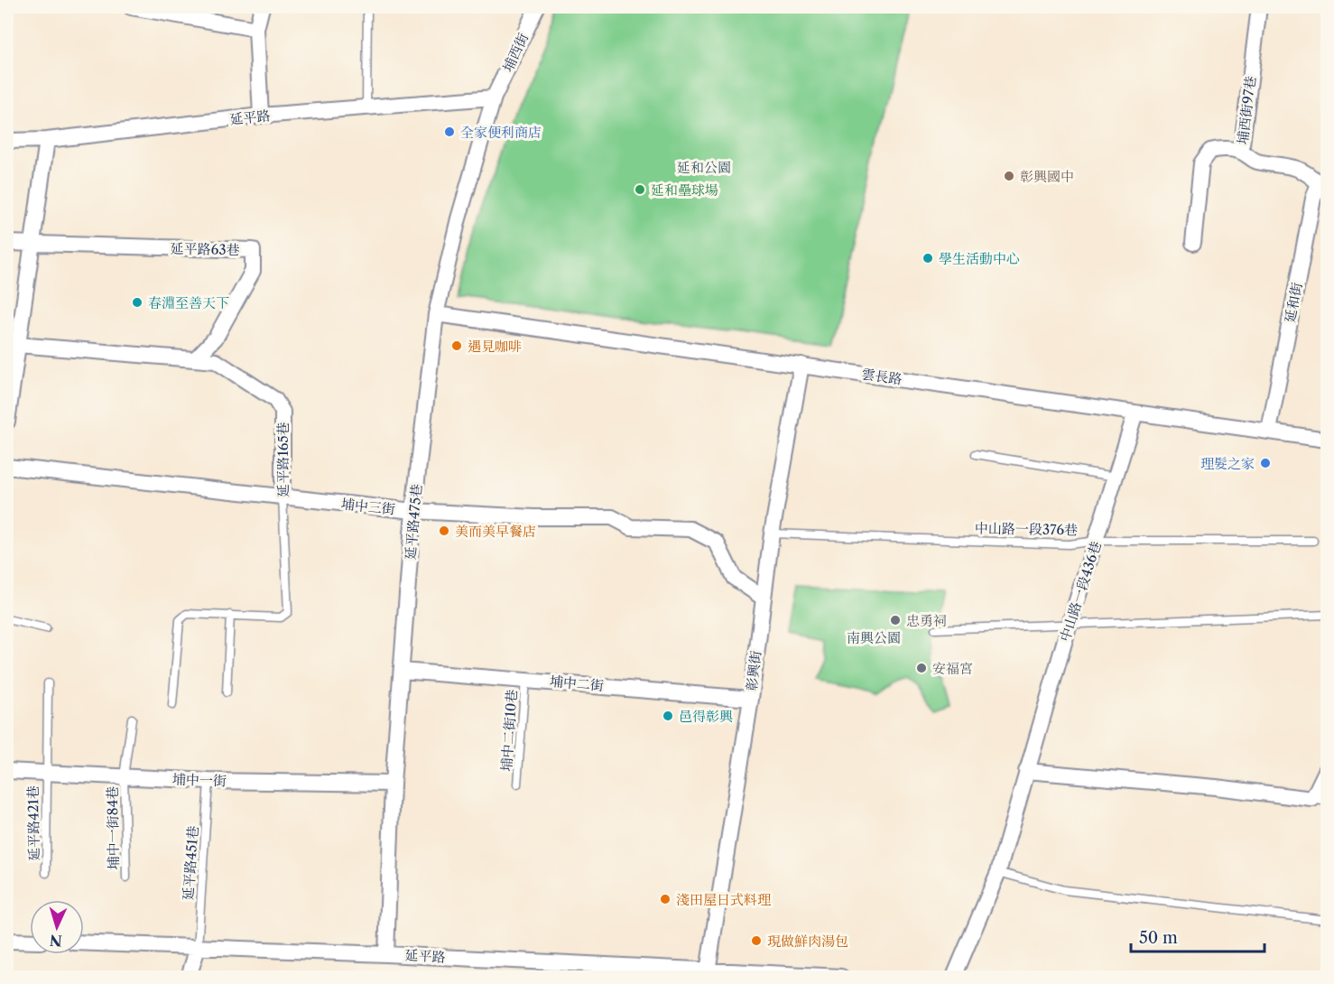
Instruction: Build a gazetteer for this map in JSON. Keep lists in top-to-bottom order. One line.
{"streets":{"street":["埔西街","埔西街97巷","延平路","延平路63巷","延和街","雲長路","延平路165巷","埔中三街","延平路475巷","中山路一段436巷","彰興街","埔中二街","埔中一街"],"lane":["中山路一段376巷","埔中二街10巷","延平路421巷","埔中一街84巷","延平路451巷"]},"crossings":[["埔西街","延平路"],["埔西街","延平路475巷"],["延平路","延平路475巷"],["延平路","彰興街"],["延平路","延平路451巷"],["延平路63巷","延平路165巷"],["延和街","雲長路"],["雲長路","延平路475巷"],["雲長路","中山路一段436巷"],["雲長路","彰興街"],["延平路165巷","埔中三街"],["埔中三街","延平路475巷"],["埔中三街","彰興街"],["延平路475巷","埔中二街"],["延平路475巷","埔中一街"],["中山路一段376巷","中山路一段436巷"],["中山路一段376巷","彰興街"],["彰興街","埔中二街"],["埔中二街","埔中二街10巷"],["埔中一街","延平路421巷"],["埔中一街","埔中一街84巷"],["埔中一街","延平路451巷"]],"parks":["延和公園","南興公園"],"places":["全家便利商店","彰興國中","延和壘球場","學生活動中心","春淵至善天下","遇見咖啡","理髮之家","美而美早餐店","忠勇祠","安福宮","邑得彰興","淺田屋日式料理","現做鮮肉湯包"],"scale_bar":"50 m","north":"bottom"}
